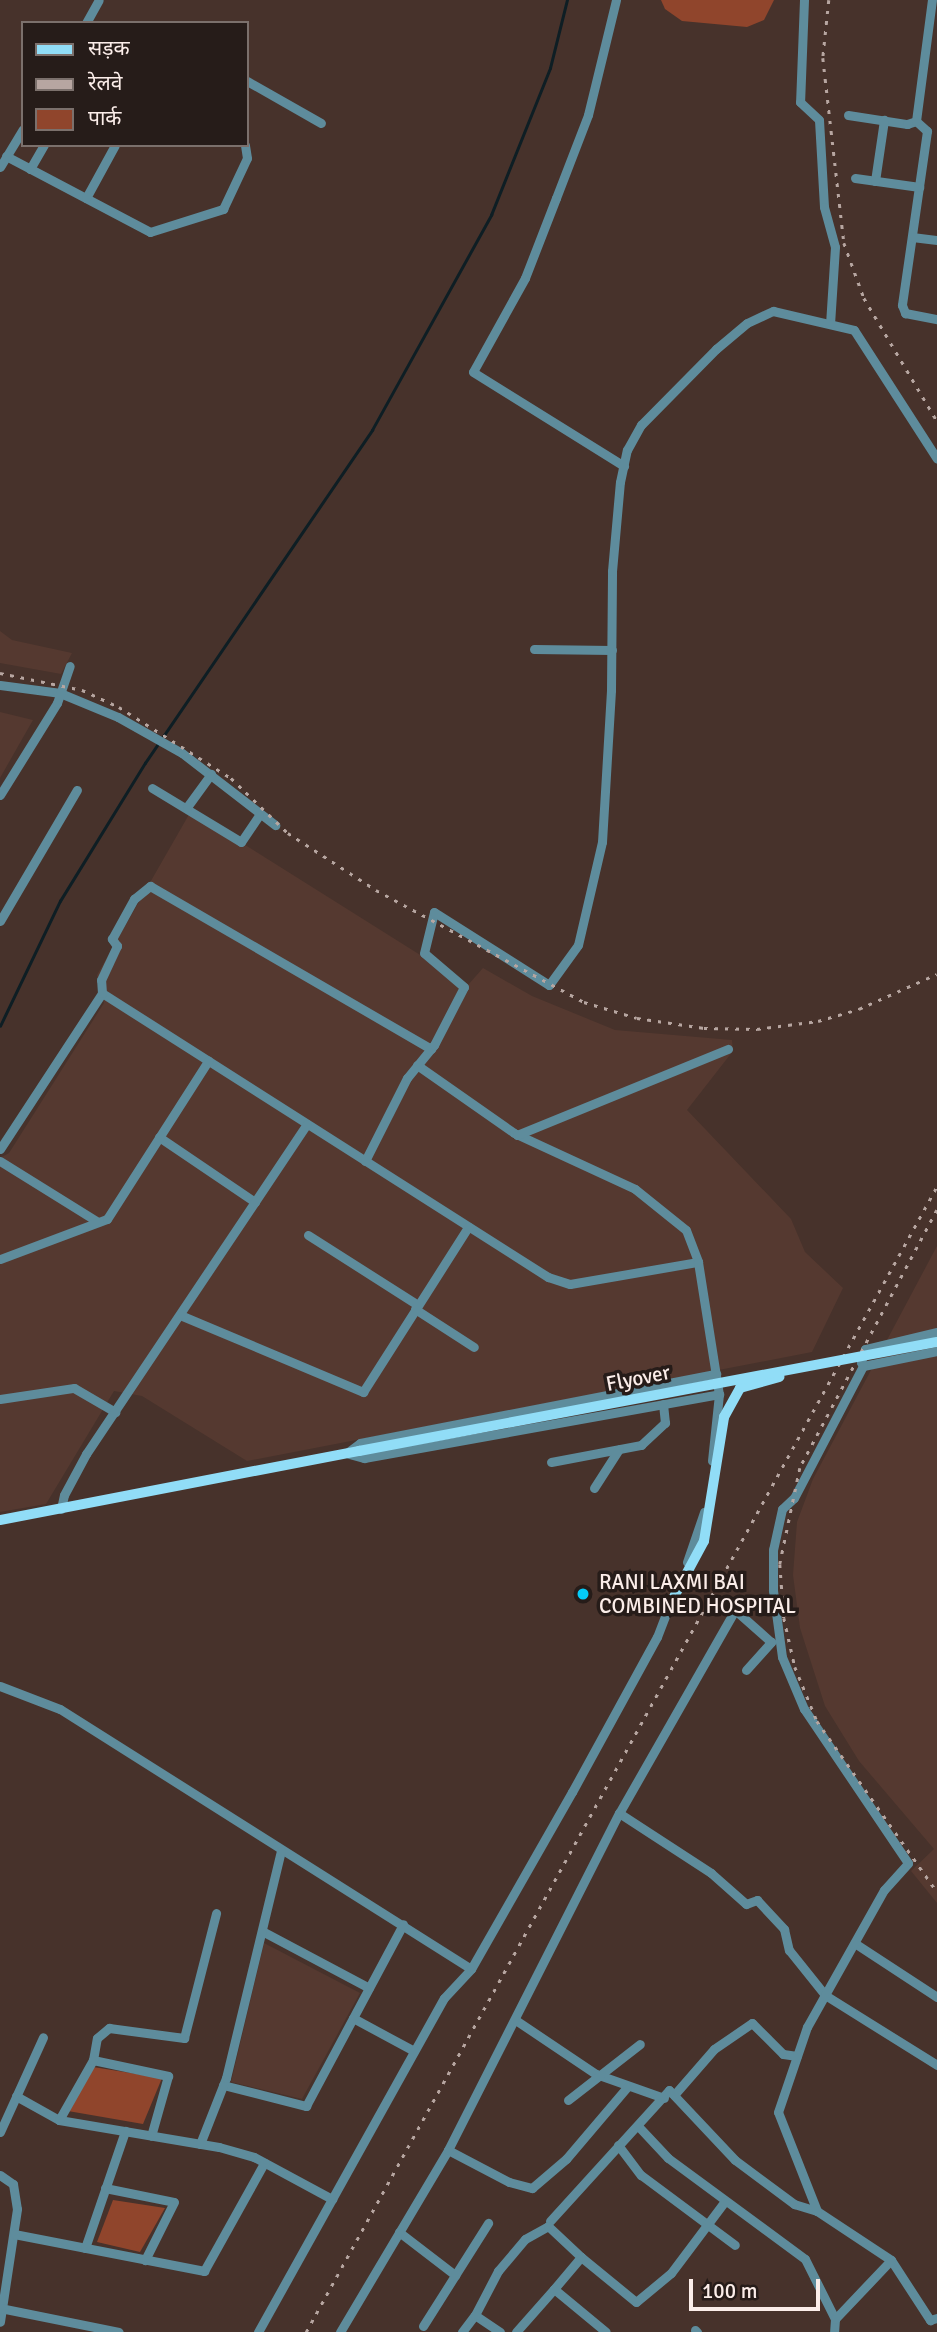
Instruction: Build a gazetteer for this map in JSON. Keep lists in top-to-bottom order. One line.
{"streets":{"main road":["Flyover"]},"places":["RANI LAXMI BAI COMBINED HOSPITAL"],"legend":["सड़क","रेलवे","पार्क"],"scale_bar":"100 m"}
